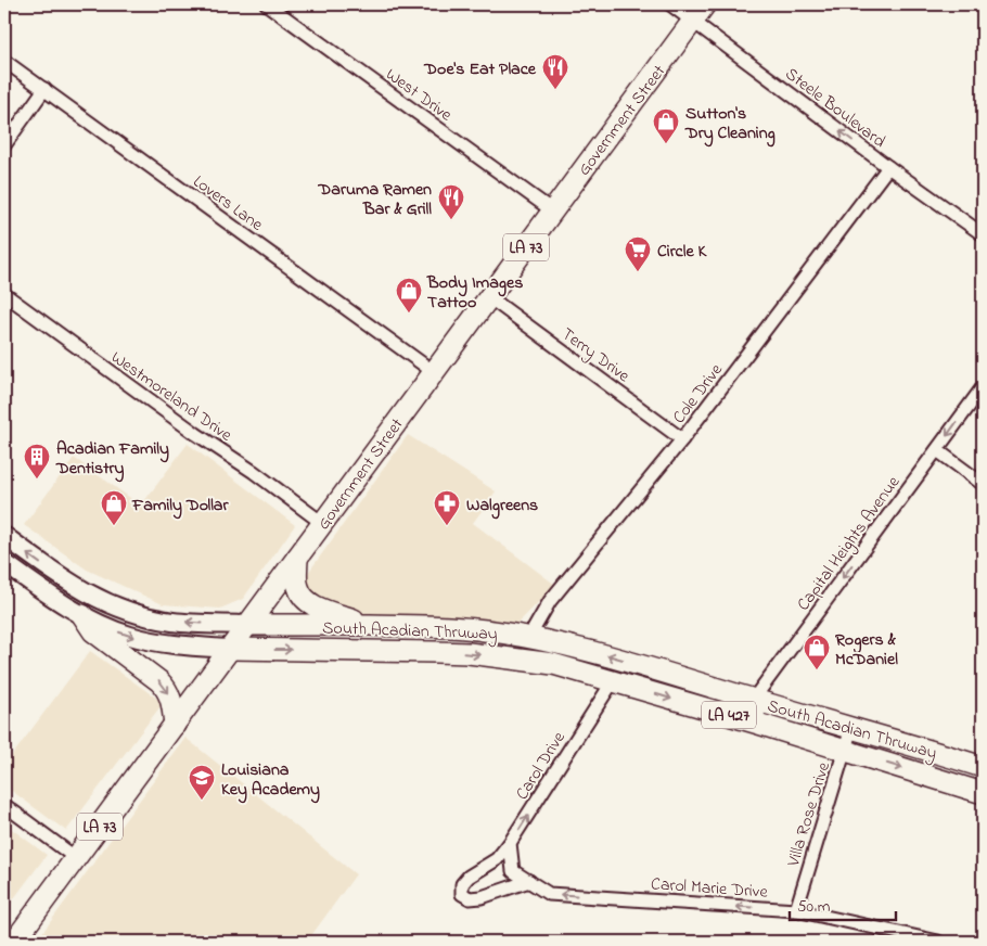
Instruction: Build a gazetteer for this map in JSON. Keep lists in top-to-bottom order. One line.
{"streets":{"main road":["Government Street","LA 73","South Acadian Thruway","LA 427"],"street":["West Drive","Steele Boulevard","Lovers Lane","Terry Drive","Cole Drive","Westmoreland Drive","Capital Heights Avenue","Carol Drive","Villa Rose Drive","Carol Marie Drive"]},"crossings":[["West Drive","Government Street"],["Steele Boulevard","Government Street"],["Steele Boulevard","Cole Drive"],["Government Street","Lovers Lane"],["Government Street","Terry Drive"],["Government Street","Westmoreland Drive"],["Government Street","South Acadian Thruway"],["Terry Drive","Cole Drive"],["Cole Drive","South Acadian Thruway"],["Capital Heights Avenue","South Acadian Thruway"],["South Acadian Thruway","Carol Drive"],["South Acadian Thruway","Villa Rose Drive"],["Carol Drive","Carol Marie Drive"],["Villa Rose Drive","Carol Marie Drive"]],"one_way":["Steele Boulevard","Capital Heights Avenue","Carol Drive","Carol Marie Drive"],"places":{"restaurant":["Doe's Eat Place","Daruma Ramen Bar & Grill"],"shop":["Sutton's Dry Cleaning","Body Images Tattoo","Family Dollar","Rogers & McDaniel"],"supermarket":["Circle K"],"building":["Acadian Family Dentistry"],"pharmacy":["Walgreens"],"school or university":["Louisiana Key Academy"]},"scale_bar":"50 m"}
